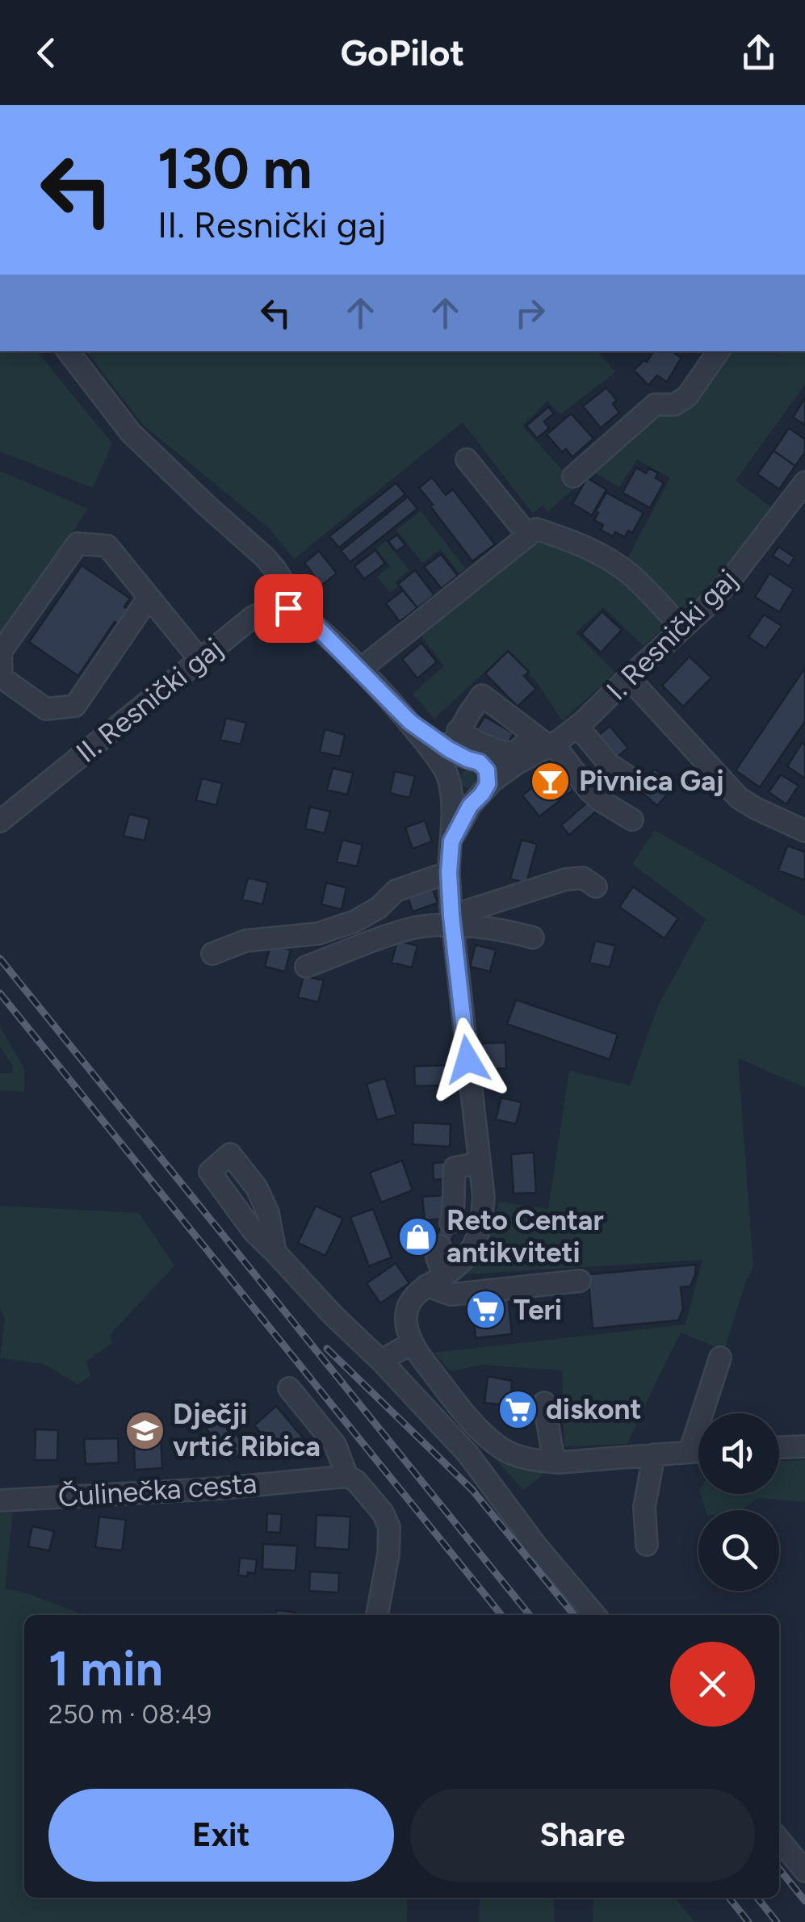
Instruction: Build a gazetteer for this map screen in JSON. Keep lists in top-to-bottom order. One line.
{"streets":{"street":["I. Resnički gaj","II. Resnički gaj","Čulinečka cesta"]},"places":{"bar":["Pivnica Gaj"],"shop":["Reto Centar antikviteti"],"supermarket":["Teri","diskont"],"school or university":["Dječji vrtić Ribica"]},"page":{"header":"GoPilot","turn":["130 m","II. Resnički gaj"],"heading":["1 min","250 m · 08:49"],"buttons":["Exit","Share"]}}
